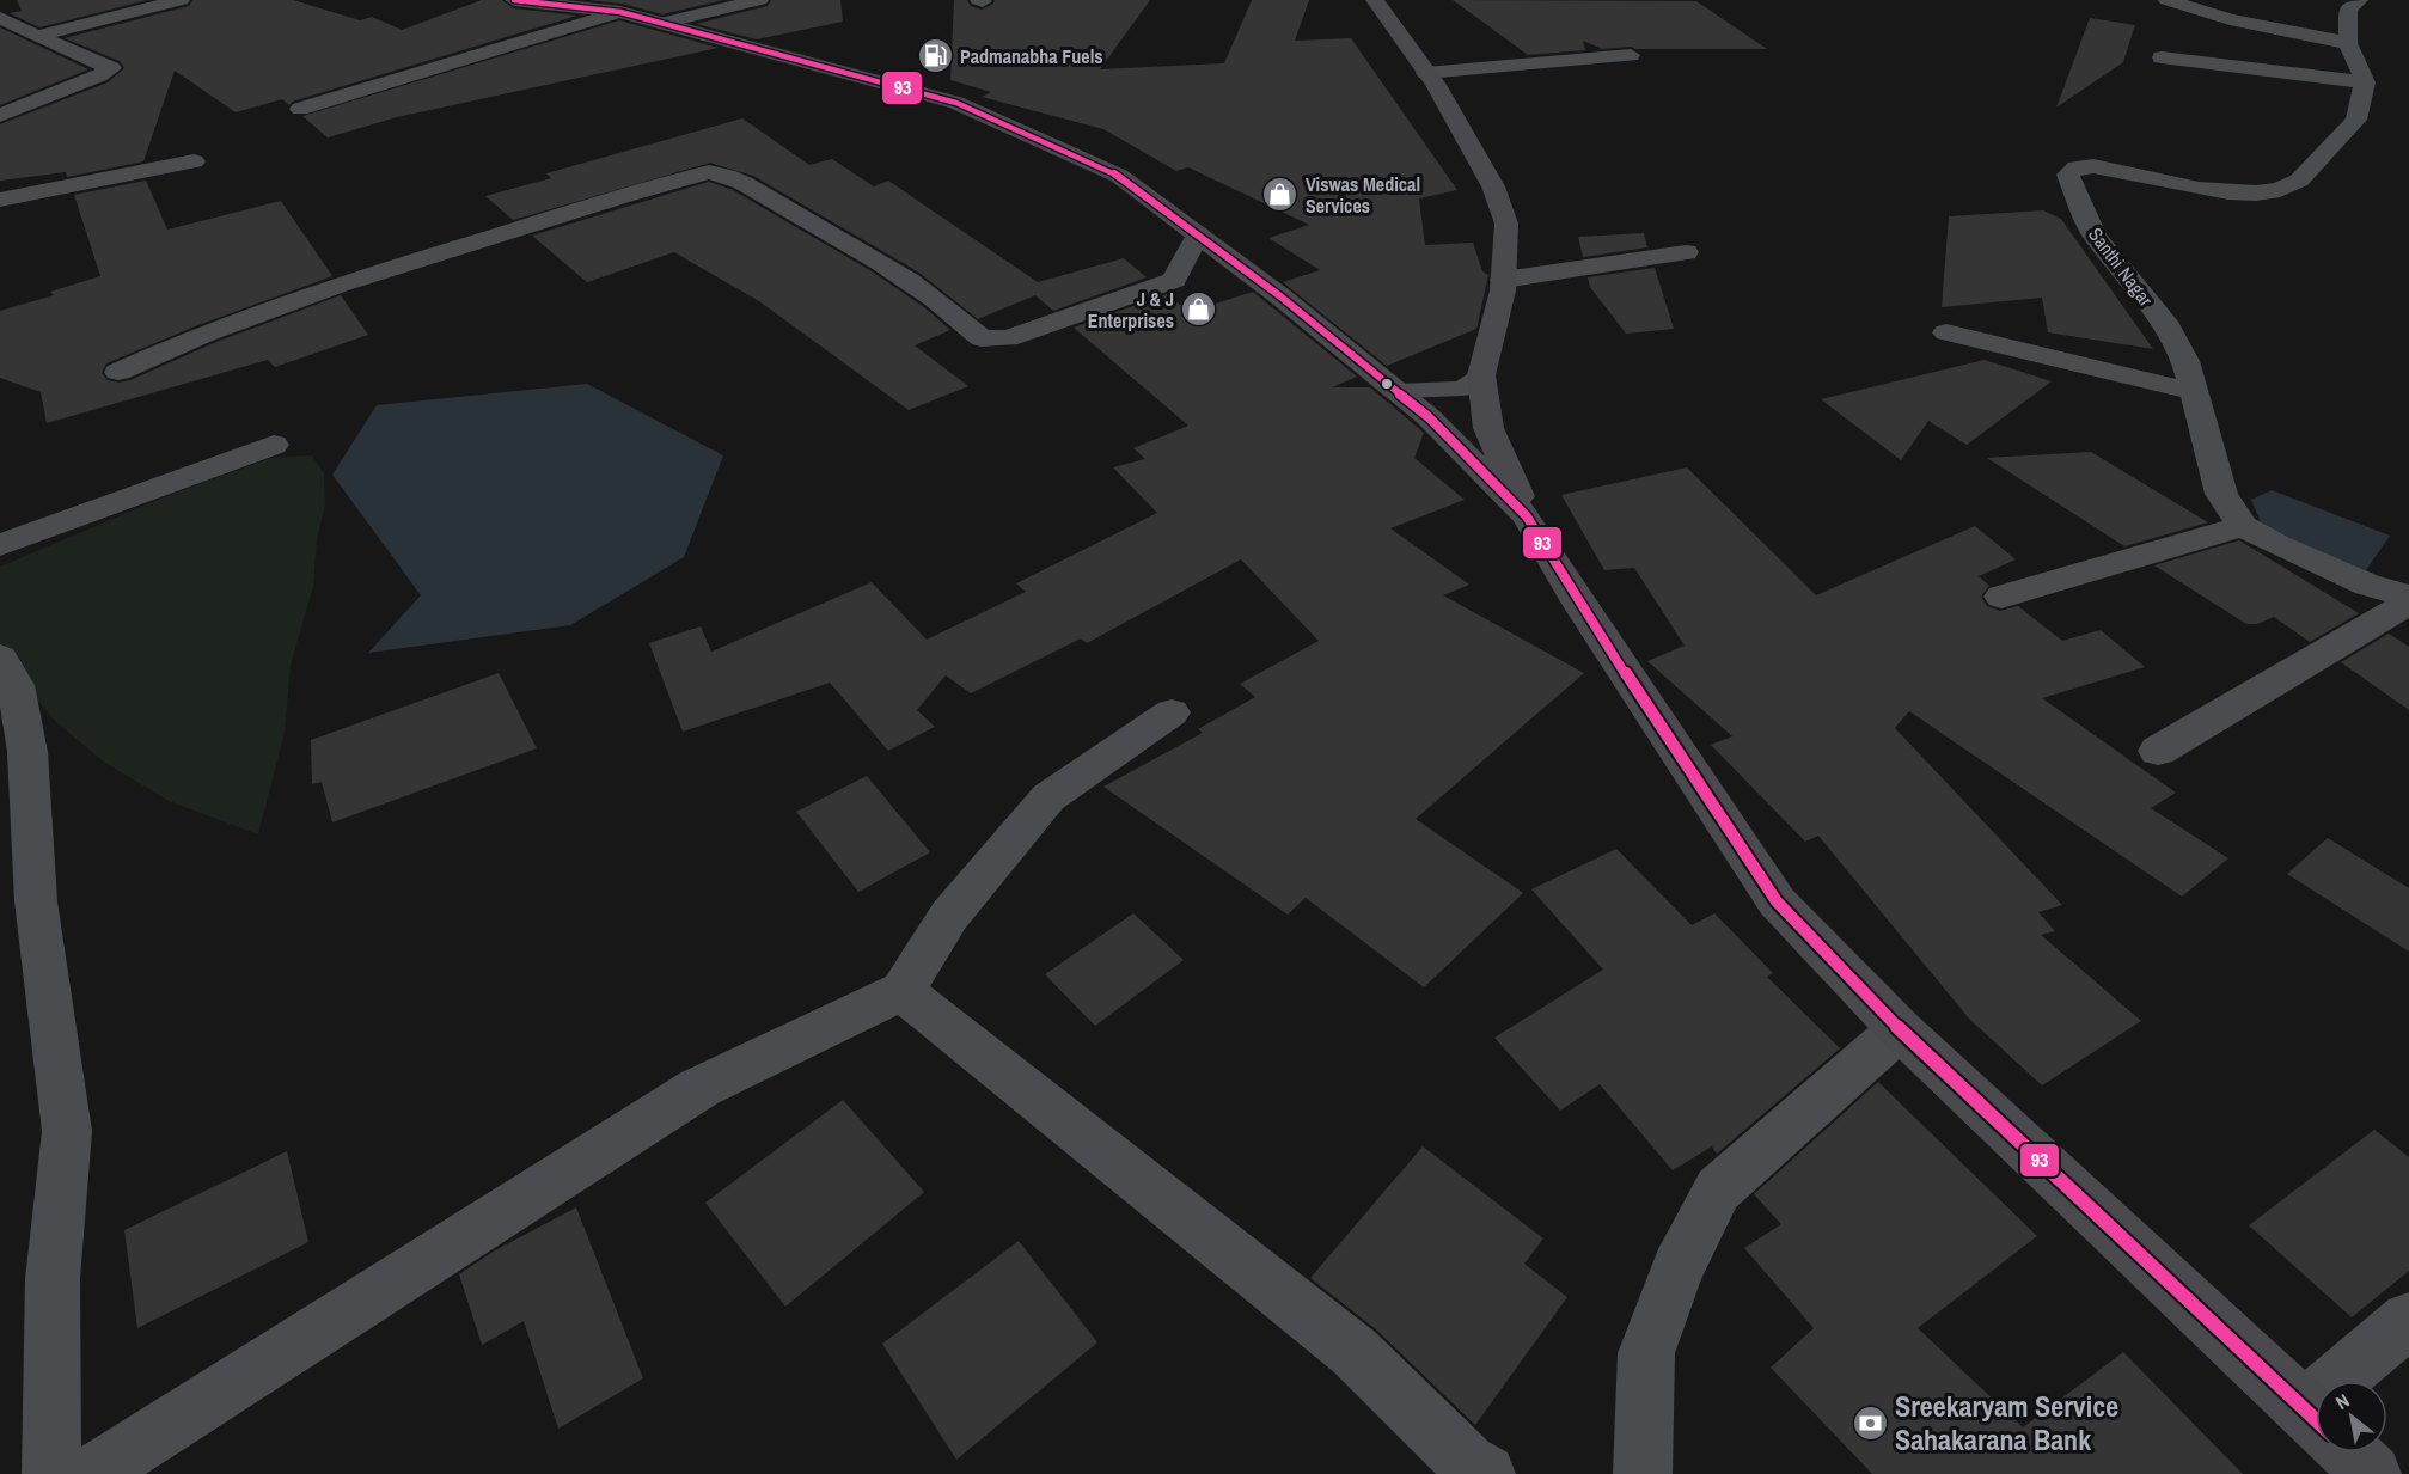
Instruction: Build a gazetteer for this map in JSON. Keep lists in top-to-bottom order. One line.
{"streets":{"street":["Santhi Nagar"]},"places":{"fuel station":["Padmanabha Fuels"],"shop":["Viswas Medical Services","J & J Enterprises"],"bank":["Sreekaryam Service Sahakarana Bank"]},"lines":["transit line 93"],"north":"top left"}
